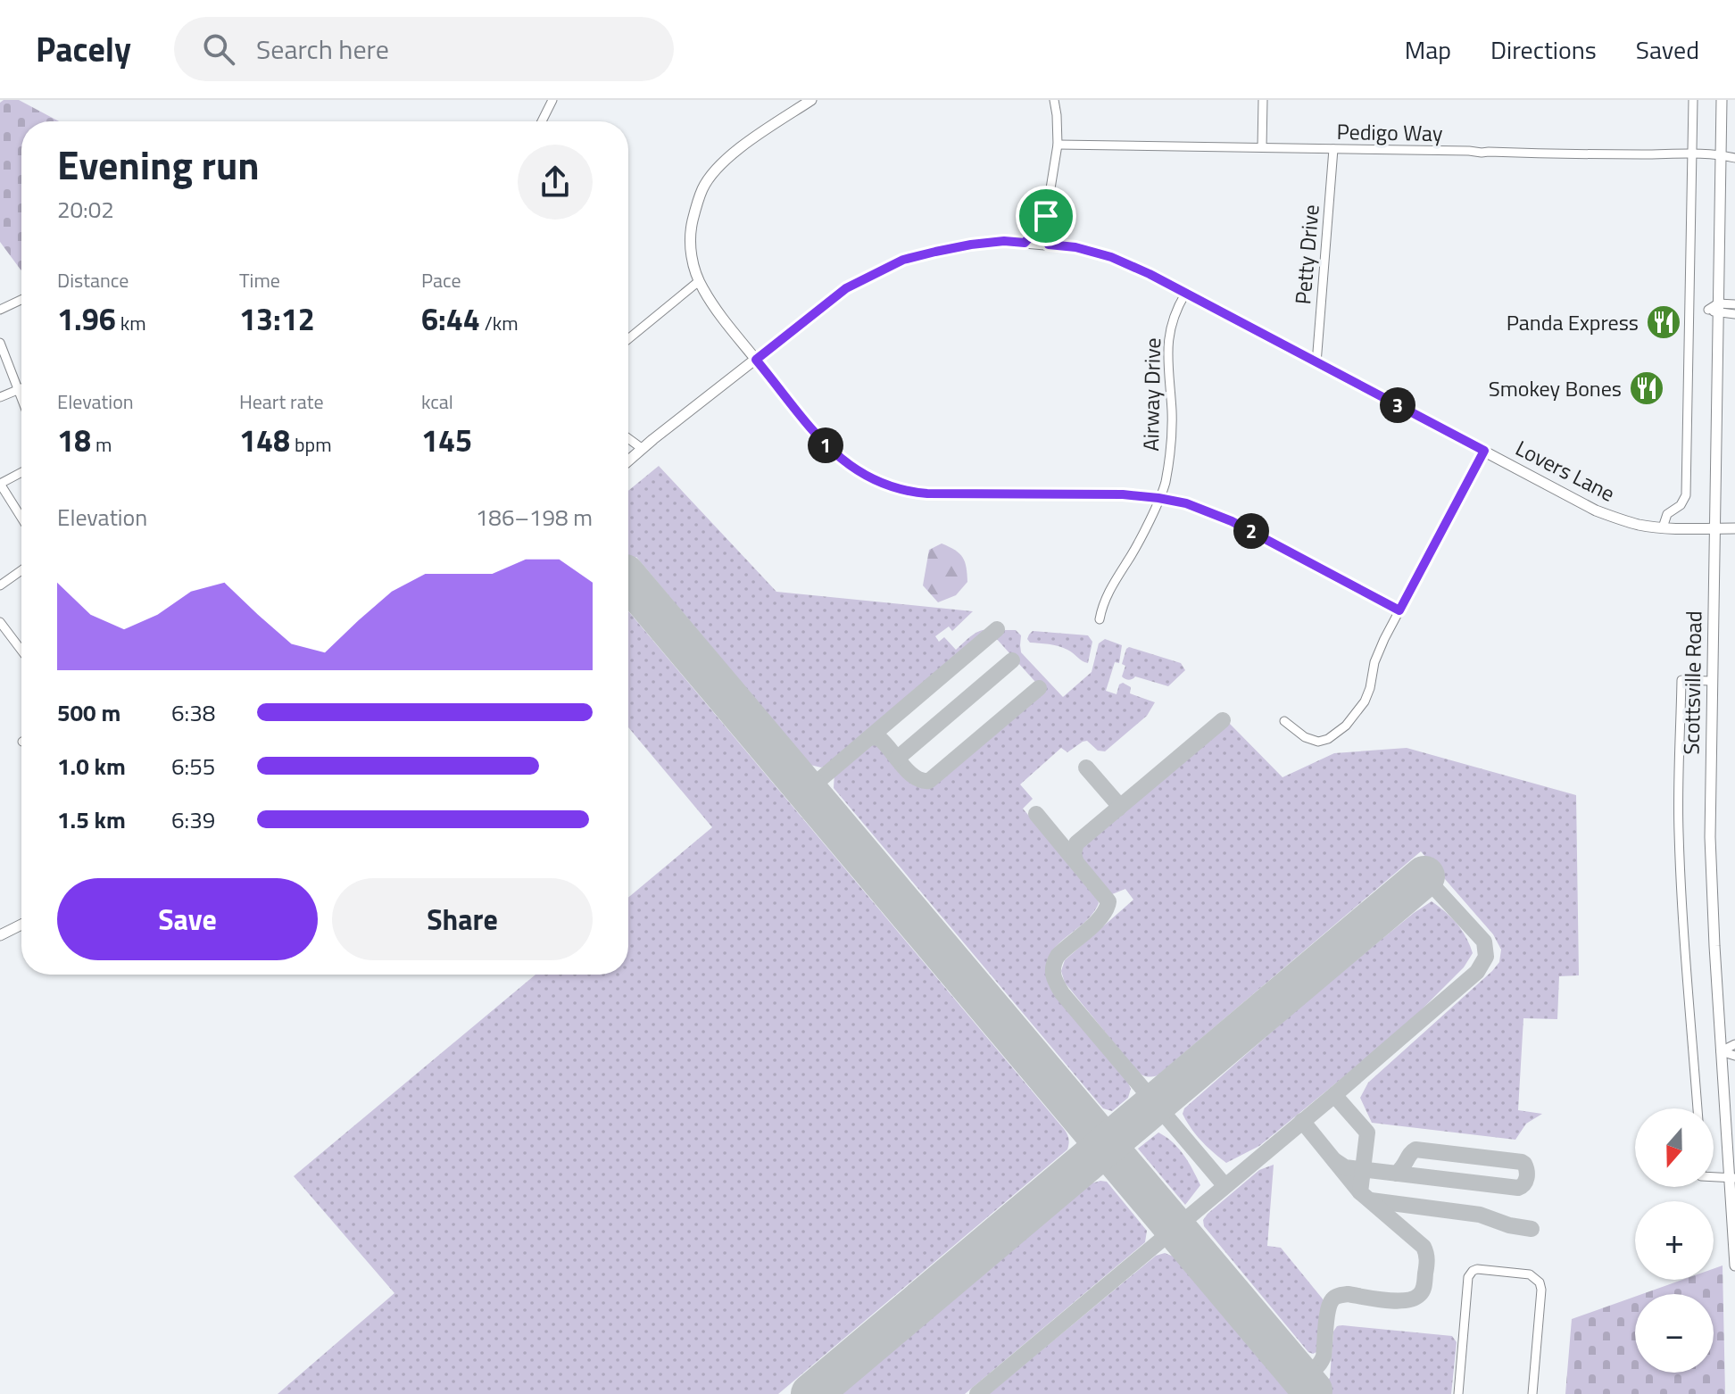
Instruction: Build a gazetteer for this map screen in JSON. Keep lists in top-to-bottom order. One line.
{"streets":{"main road":["Lovers Lane","Scottsville Road"],"street":["Pedigo Way","Petty Drive","Airway Drive"]},"crossings":[["Pedigo Way","Petty Drive"],["Pedigo Way","Scottsville Road"],["Petty Drive","Lovers Lane"],["Airway Drive","Lovers Lane"],["Lovers Lane","Scottsville Road"]],"places":{"restaurant":["Panda Express","Smokey Bones"]},"north":"bottom","page":{"header":"Pacely","search":"Search here","nav":["Map","Directions","Saved"],"heading":["Evening run","20:02"],"stats":[["Distance","1.96 km"],["Time","13:12"],["Pace","6:44 /km"],["Elevation","18 m"],["Heart rate","148 bpm"],["kcal","145"]],"pins":["3","1","2"],"chart":["Elevation","186–198 m"],"list":[{"name":"500 m","note":"6:38"},{"name":"1.0 km","note":"6:55"},{"name":"1.5 km","note":"6:39"}],"buttons":["Save","Share"],"map_buttons":["+","−"]}}
